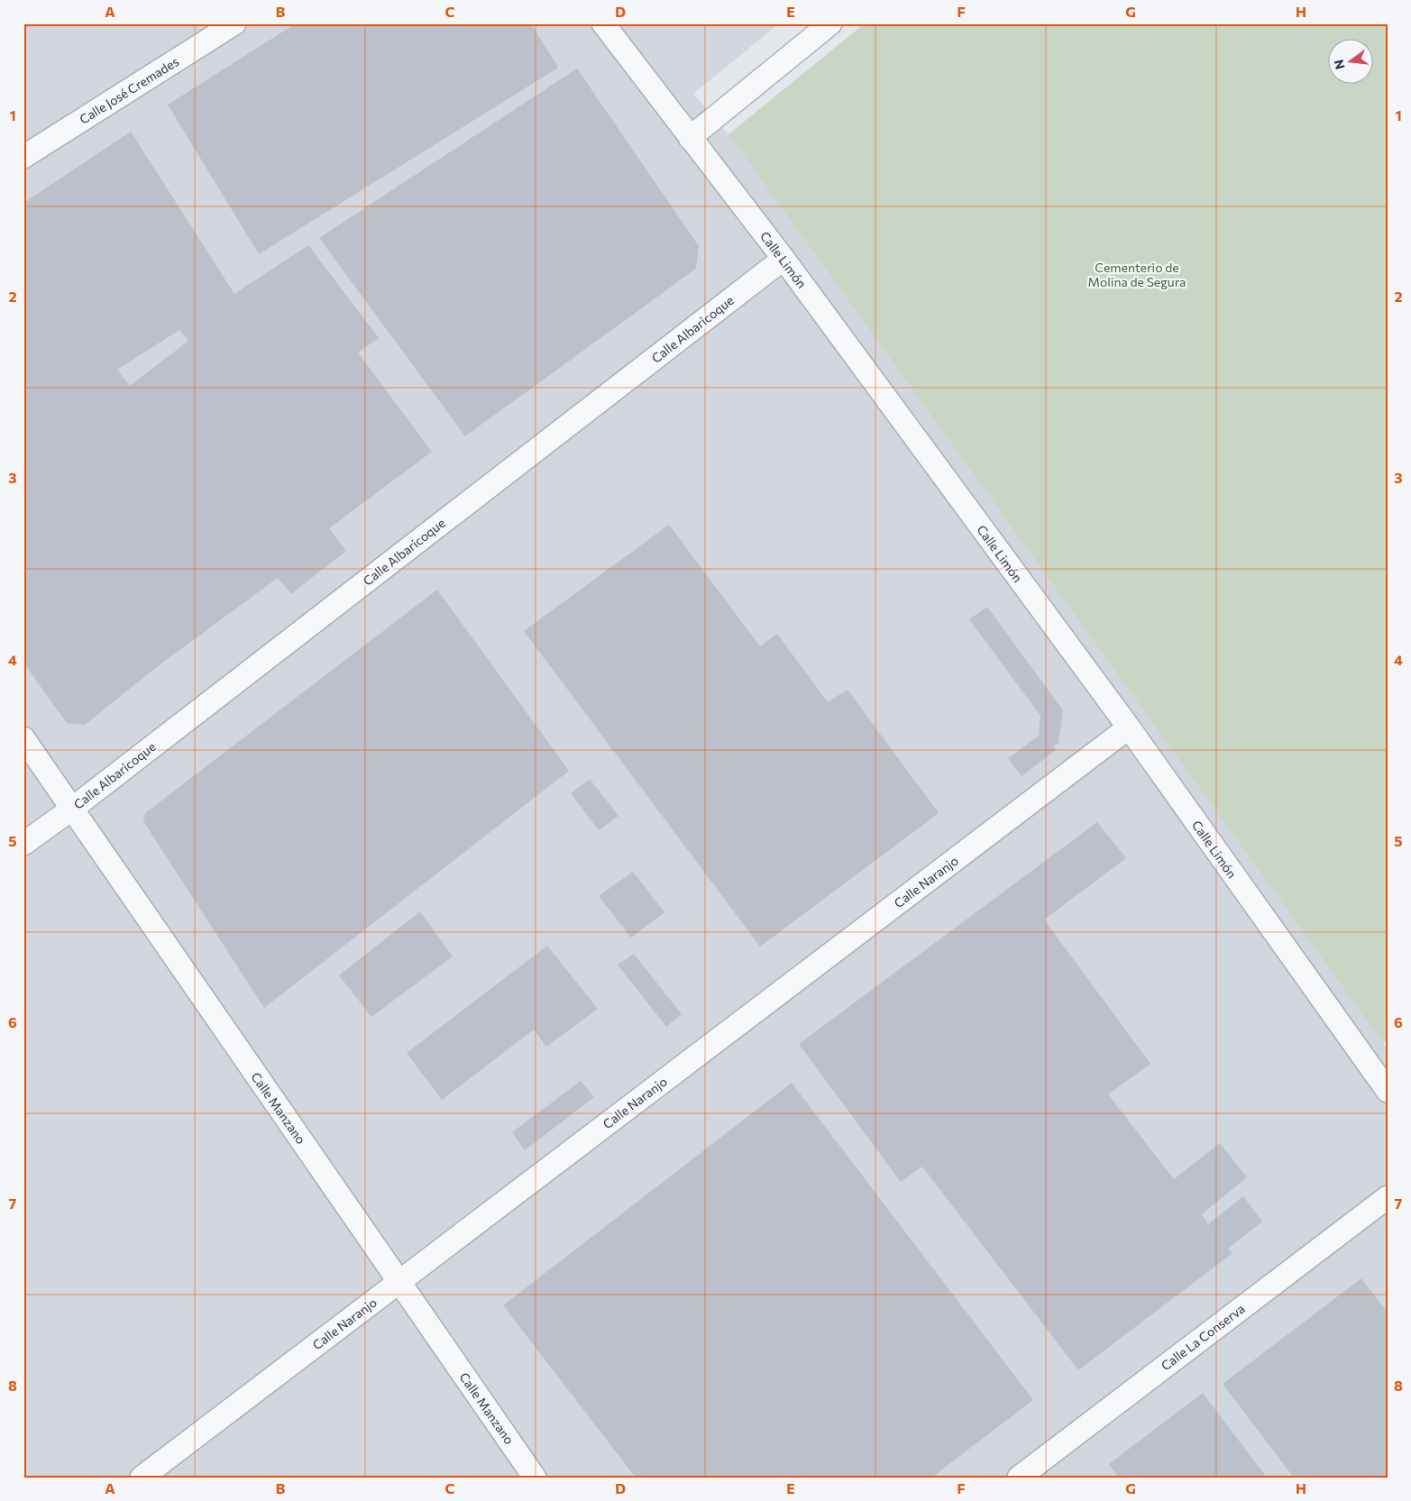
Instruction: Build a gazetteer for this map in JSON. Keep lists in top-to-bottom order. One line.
{"streets":{"street":["Calle José Cremades","Calle Limón","Calle Albaricoque","Calle Naranjo","Calle Manzano","Calle La Conserva"]},"crossings":[["Calle Limón","Calle Albaricoque"],["Calle Limón","Calle Naranjo"],["Calle Albaricoque","Calle Manzano"],["Calle Naranjo","Calle Manzano"]],"parks":["Cementerio de Molina de Segura"],"north":"left","grid":{"columns":["A","B","C","D","E","F","G","H"],"rows":["1","2","3","4","5","6","7","8"]}}
